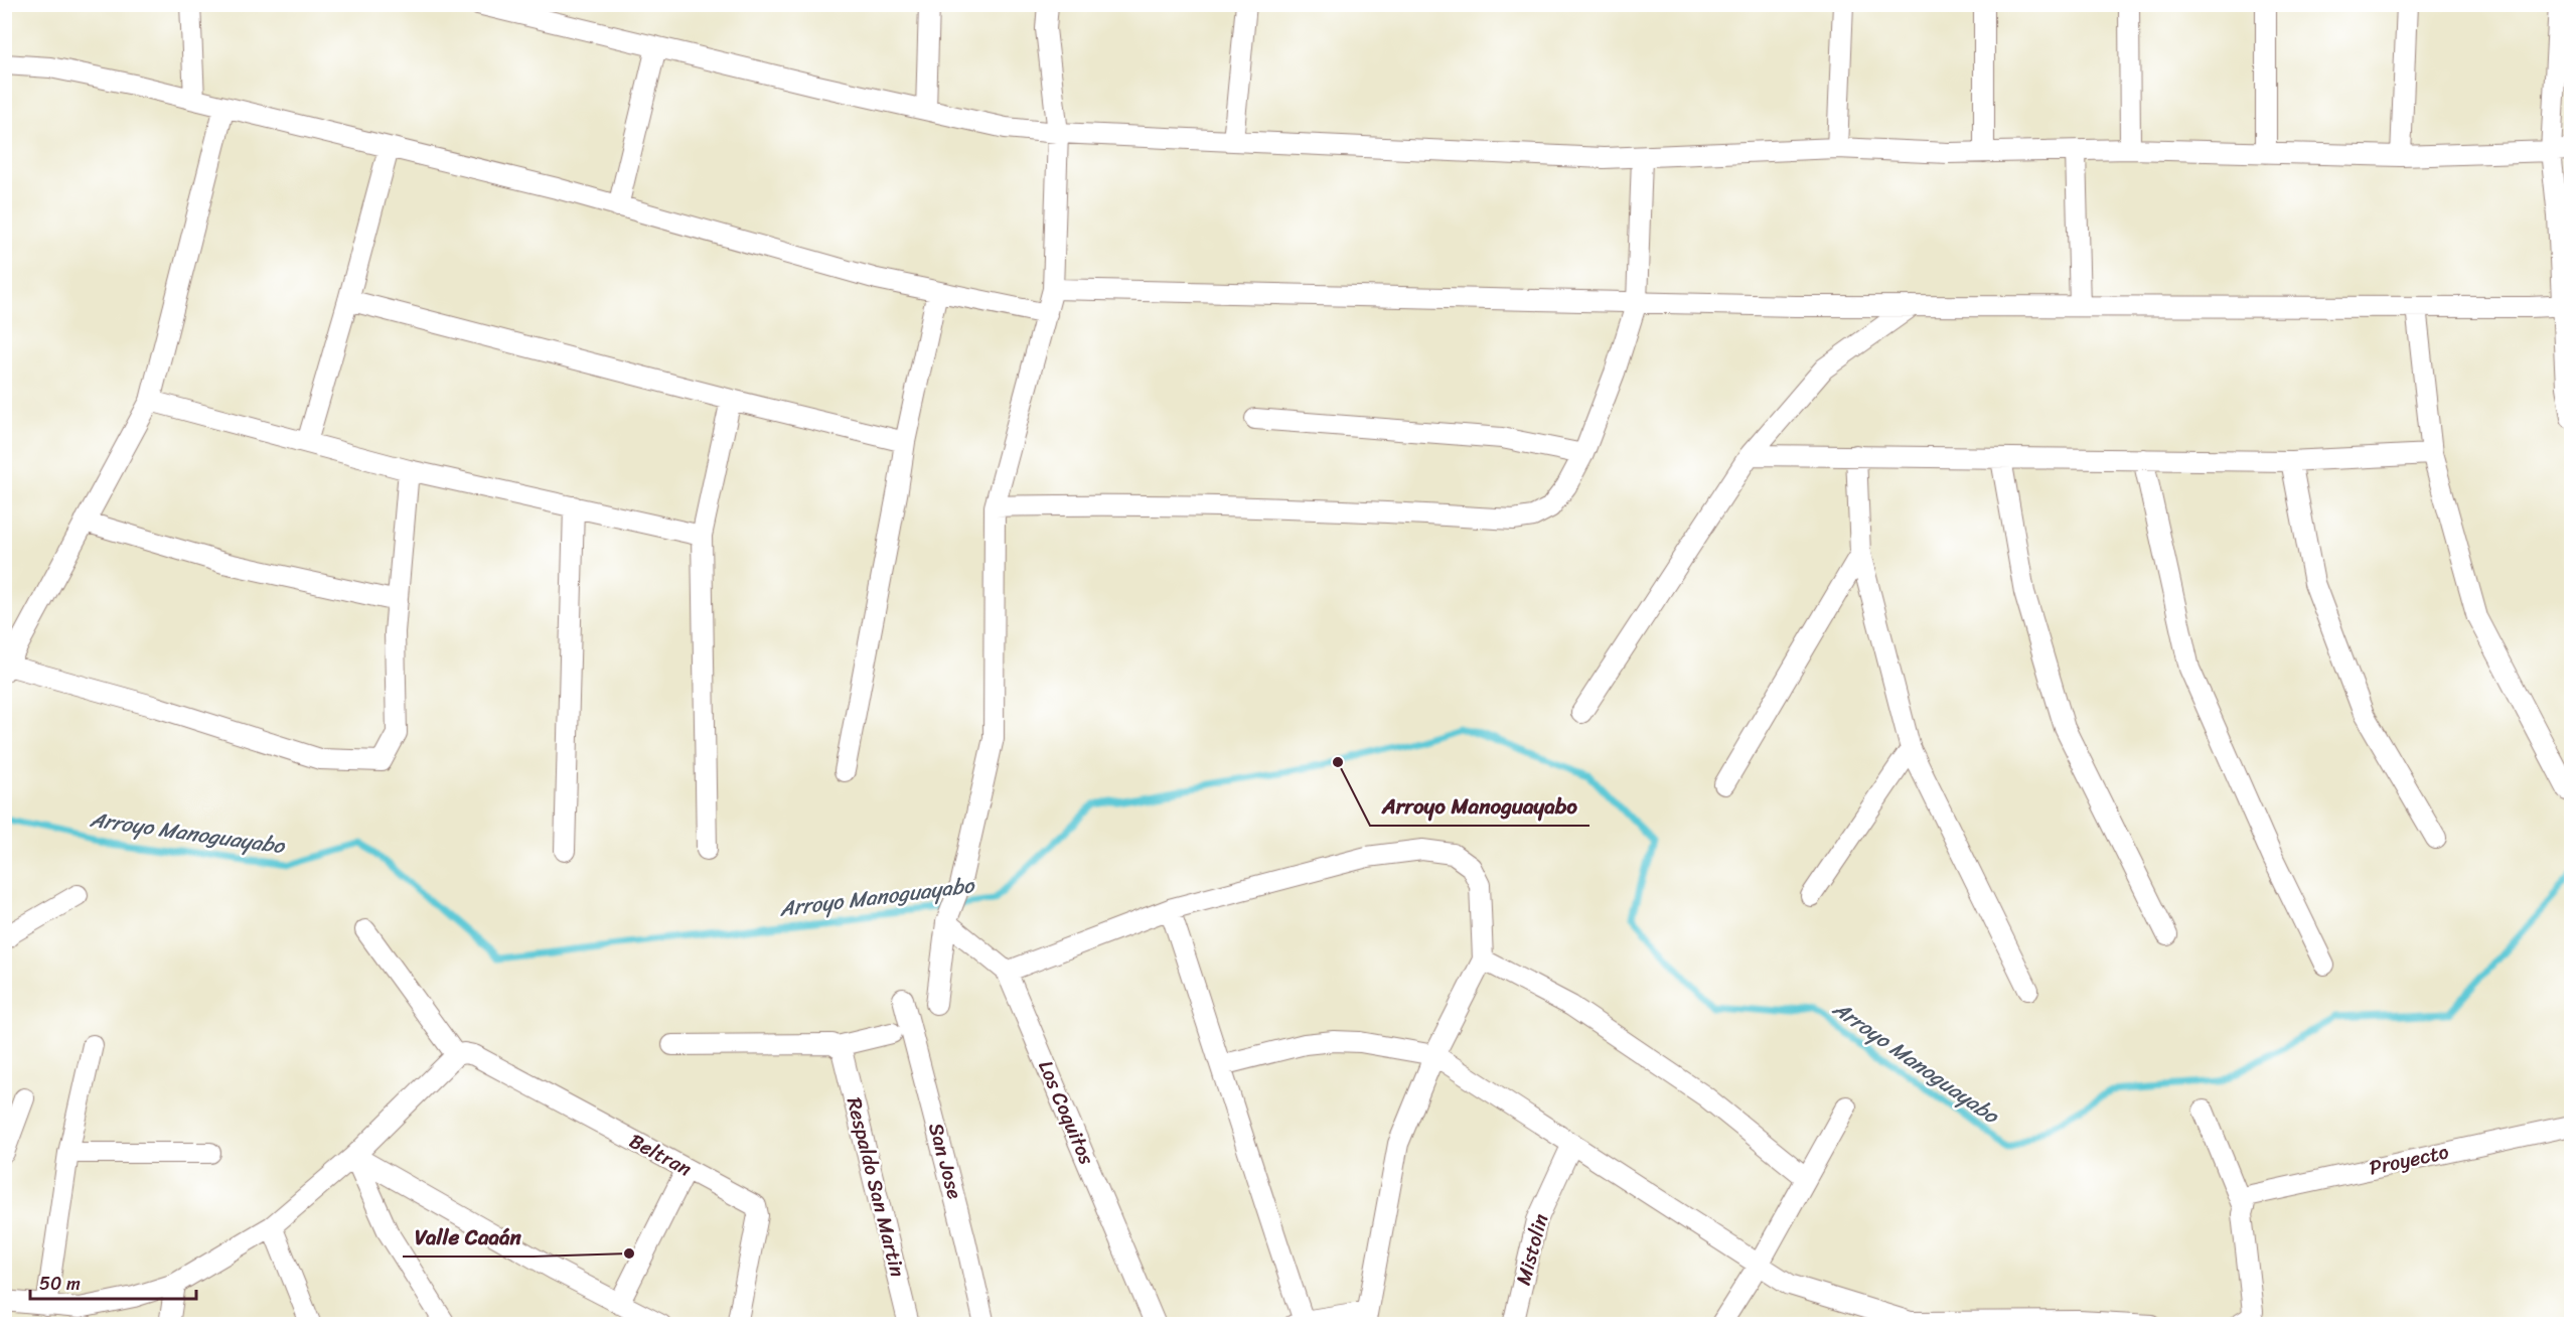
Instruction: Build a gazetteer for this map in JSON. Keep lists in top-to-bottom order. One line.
{"streets":{"street":["Los Coquitos","Beltran","Proyecto","San Jose","Respaldo San Martin","Mistolin"]},"water":["Arroyo Manoguayabo"],"places":["Arroyo Manoguayabo","Valle Caaán"],"scale_bar":"50 m"}
